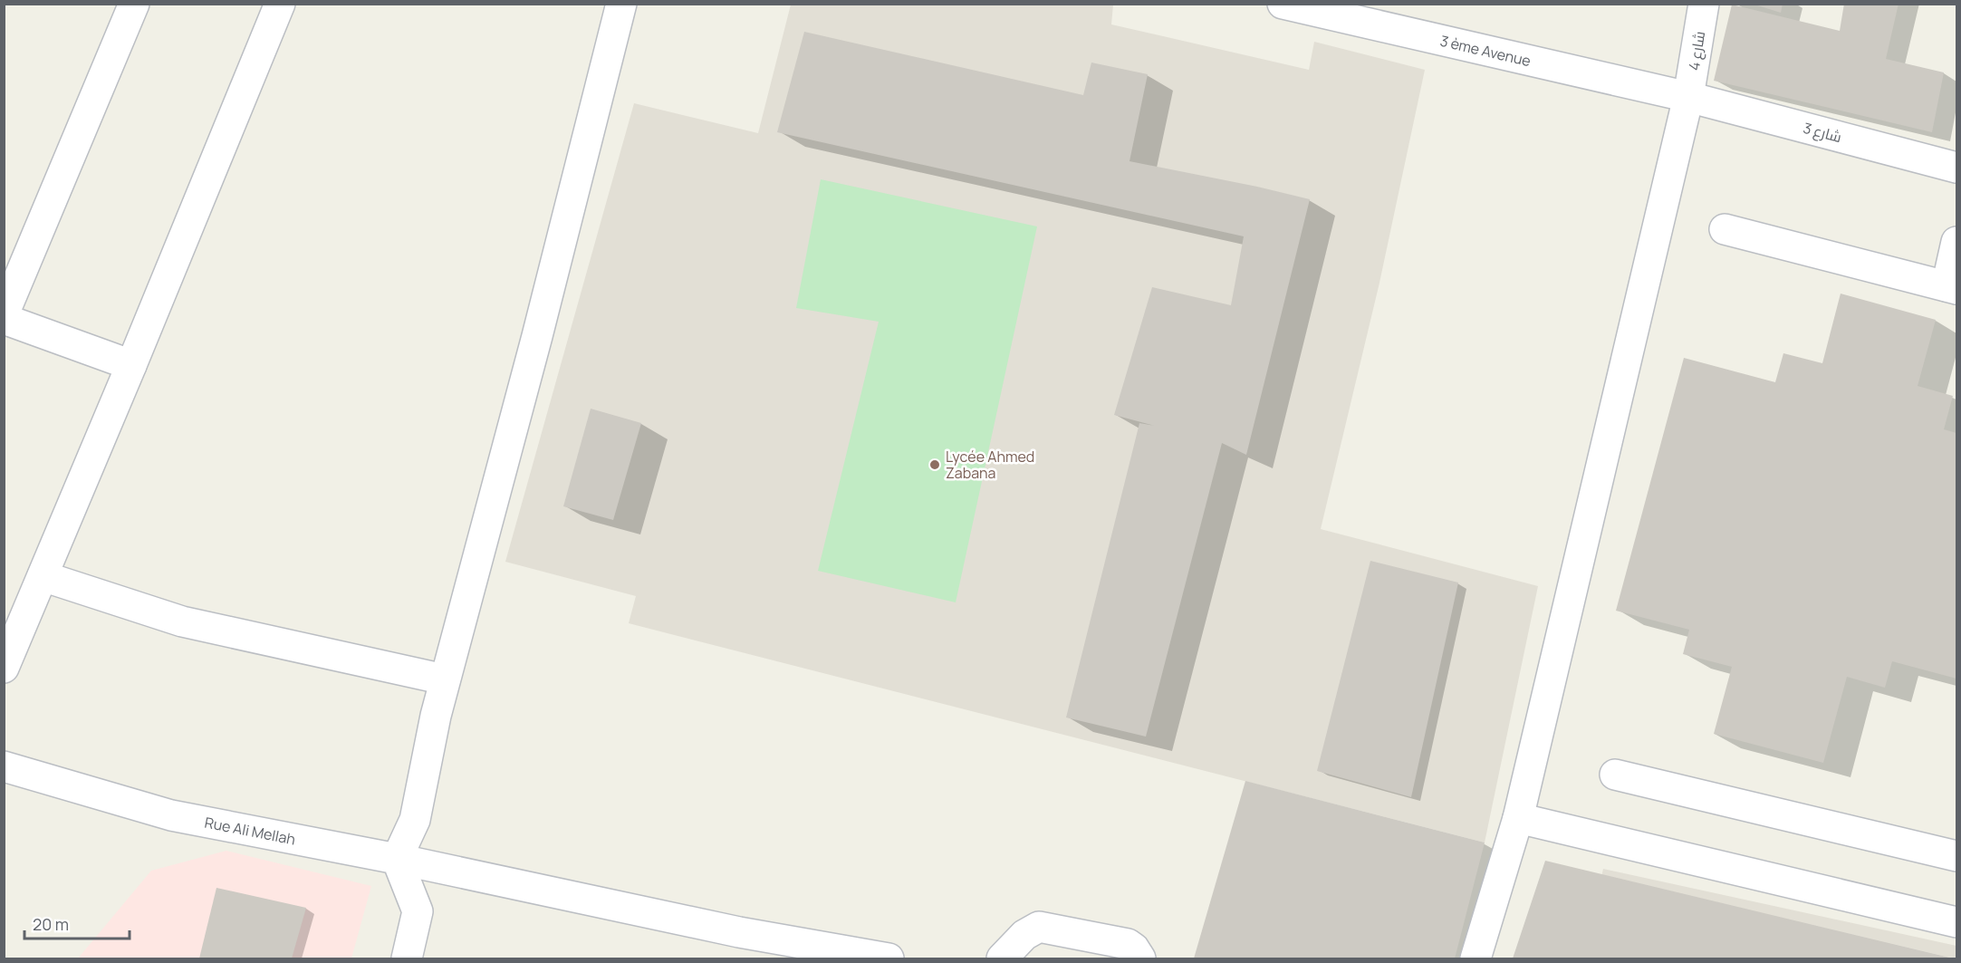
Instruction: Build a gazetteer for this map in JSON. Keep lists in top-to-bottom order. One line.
{"streets":{"street":["3 ème Avenue","شارع 4","شارع 3","Rue Ali Mellah"]},"crossings":[["3 ème Avenue","شارع 4"],["3 ème Avenue","شارع 3"],["شارع 4","شارع 3"]],"places":["Lycée Ahmed Zabana"],"scale_bar":"20 m"}
